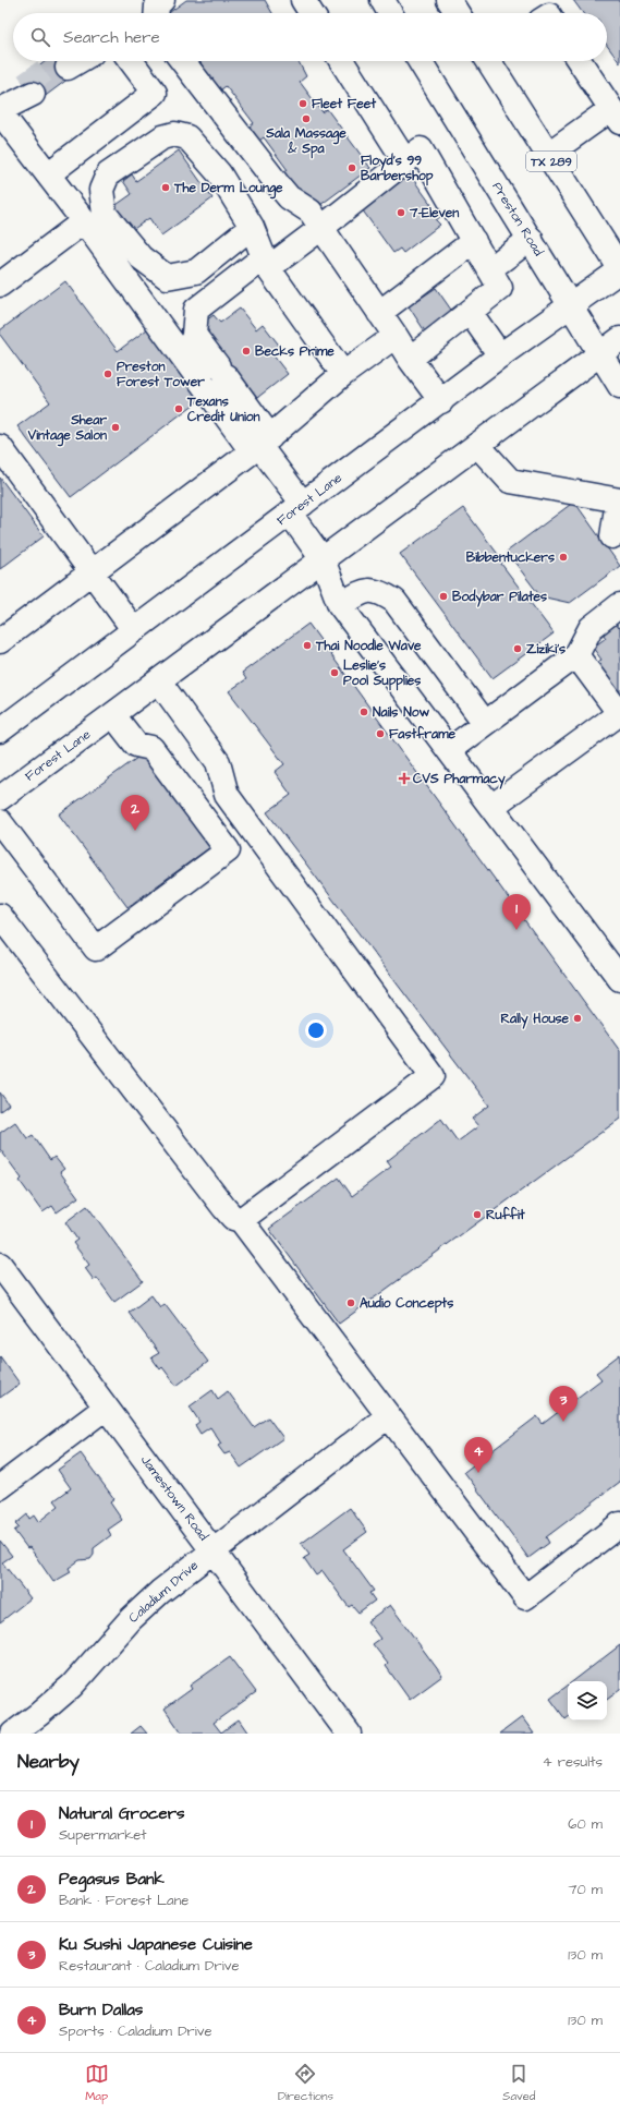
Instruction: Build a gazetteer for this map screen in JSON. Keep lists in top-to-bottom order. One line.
{"streets":{"main road":["TX 289","Preston Road","Forest Lane","Jamestown Road","Caladium Drive"]},"crossings":[["TX 289","Forest Lane"],["Preston Road","Forest Lane"],["Jamestown Road","Caladium Drive"]],"places":{"other":["Fleet Feet","Sala Massage & Spa","Floyd's 99 Barbershop","The Derm Lounge","7-Eleven","Becks Prime","Preston Forest Tower","Texans Credit Union","Shear Vintage Salon","Bibbentuckers","Bodybar Pilates","Thai Noodle Wave","Ziziki's","Leslie's Pool Supplies","Nails Now","Fastframe","Rally House","Ruffit","Audio Concepts"],"health":["CVS Pharmacy"]},"page":{"search":"Search here","pins":["2","1","3","4"],"heading":["Nearby","4 results"],"list":[{"mark":"1","name":"Natural Grocers","note":"Supermarket","value":"60 m"},{"mark":"2","name":"Pegasus Bank","note":"Bank · Forest Lane","value":"70 m"},{"mark":"3","name":"Ku Sushi Japanese Cuisine","note":"Restaurant · Caladium Drive","value":"130 m"},{"mark":"4","name":"Burn Dallas","note":"Sports · Caladium Drive","value":"130 m"}],"nav":["Map","Directions","Saved"]}}
